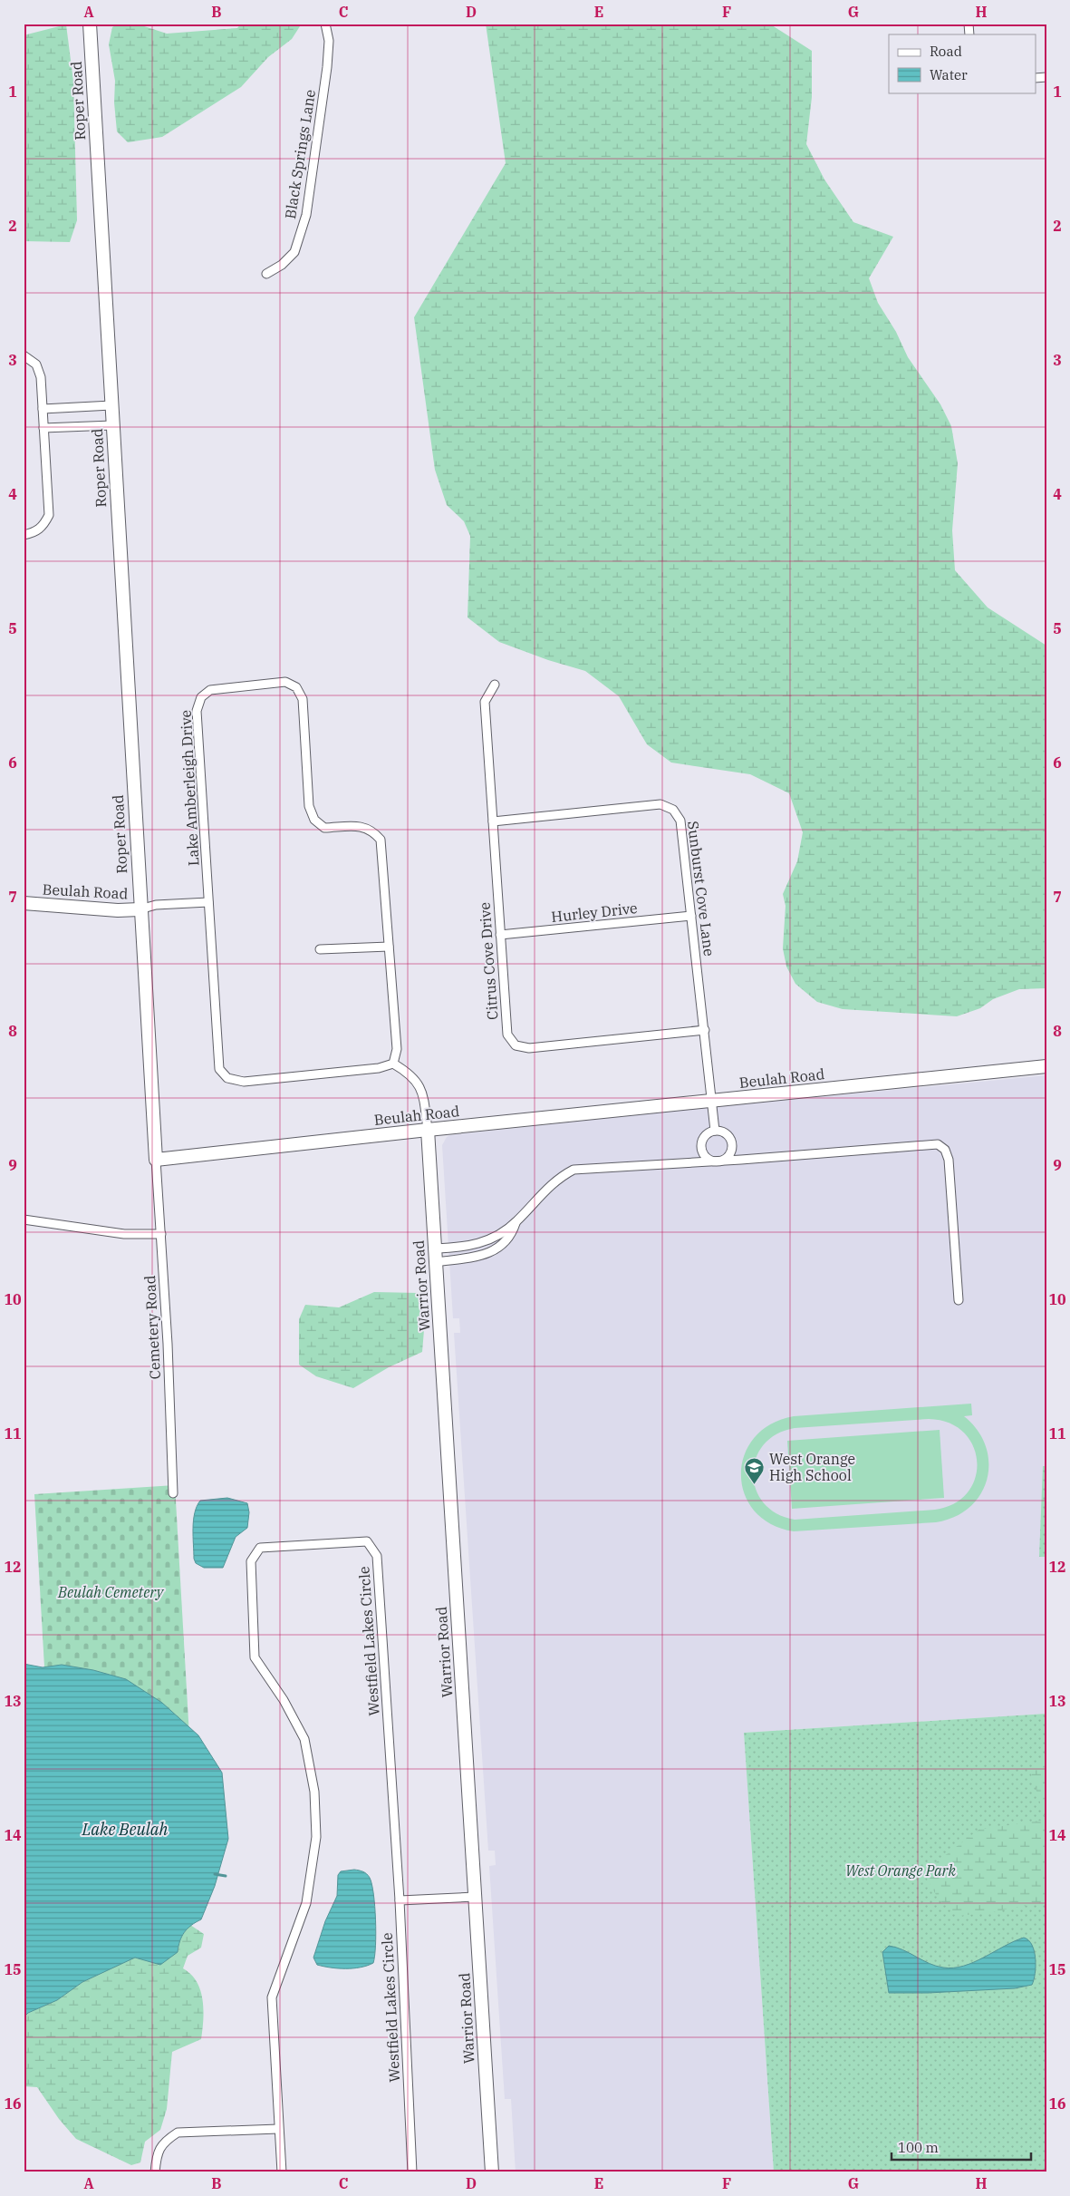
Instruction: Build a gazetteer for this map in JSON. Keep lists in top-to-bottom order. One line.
{"streets":{"street":["Roper Road","Black Springs Lane","Lake Amberleigh Drive","Sunburst Cove Lane","Beulah Road","Hurley Drive","Citrus Cove Drive","Warrior Road","Cemetery Road","Westfield Lakes Circle"]},"crossings":[["Roper Road","Beulah Road"],["Sunburst Cove Lane","Beulah Road"],["Sunburst Cove Lane","Hurley Drive"],["Sunburst Cove Lane","Citrus Cove Drive"],["Beulah Road","Warrior Road"],["Beulah Road","Cemetery Road"],["Hurley Drive","Citrus Cove Drive"]],"water":["Lake Beulah"],"parks":["Beulah Cemetery","West Orange Park"],"places":{"school or university":["West Orange High School"]},"legend":["Road","Water"],"scale_bar":"100 m","grid":{"columns":["A","B","C","D","E","F","G","H"],"rows":["1","2","3","4","5","6","7","8","9","10","11","12","13","14","15","16"]}}
